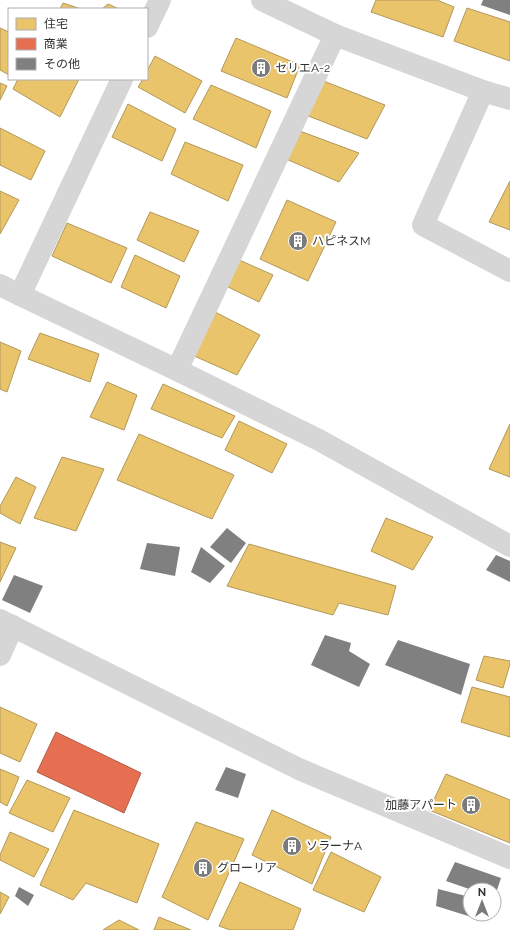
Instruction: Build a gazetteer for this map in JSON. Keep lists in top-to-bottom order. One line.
{"places":{"building":["セリエA-2","ハピネスM","加藤アパート","ソラーナA","グローリア"]},"legend":["住宅","商業","その他"],"north":"top"}
